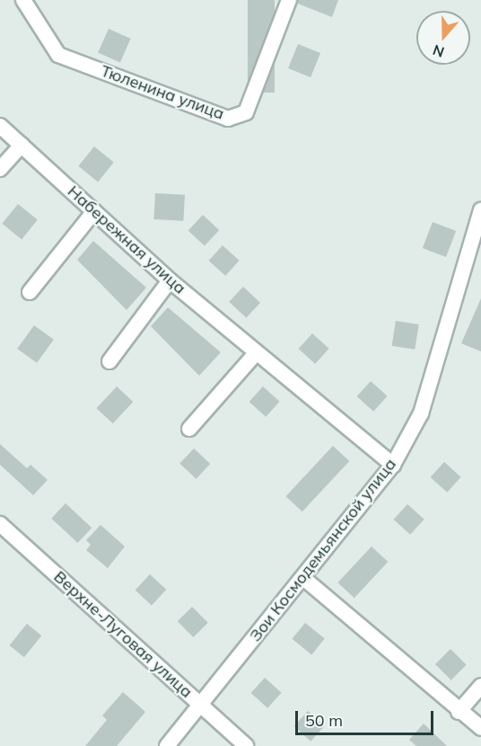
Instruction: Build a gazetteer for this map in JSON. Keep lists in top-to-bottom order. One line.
{"streets":{"street":["Тюленина улица","Набережная улица","Зои Космодемьянской улица","Верхне-Луговая улица"]},"crossings":[["Набережная улица","Зои Космодемьянской улица"],["Зои Космодемьянской улица","Верхне-Луговая улица"]],"scale_bar":"50 m","north":"bottom"}
